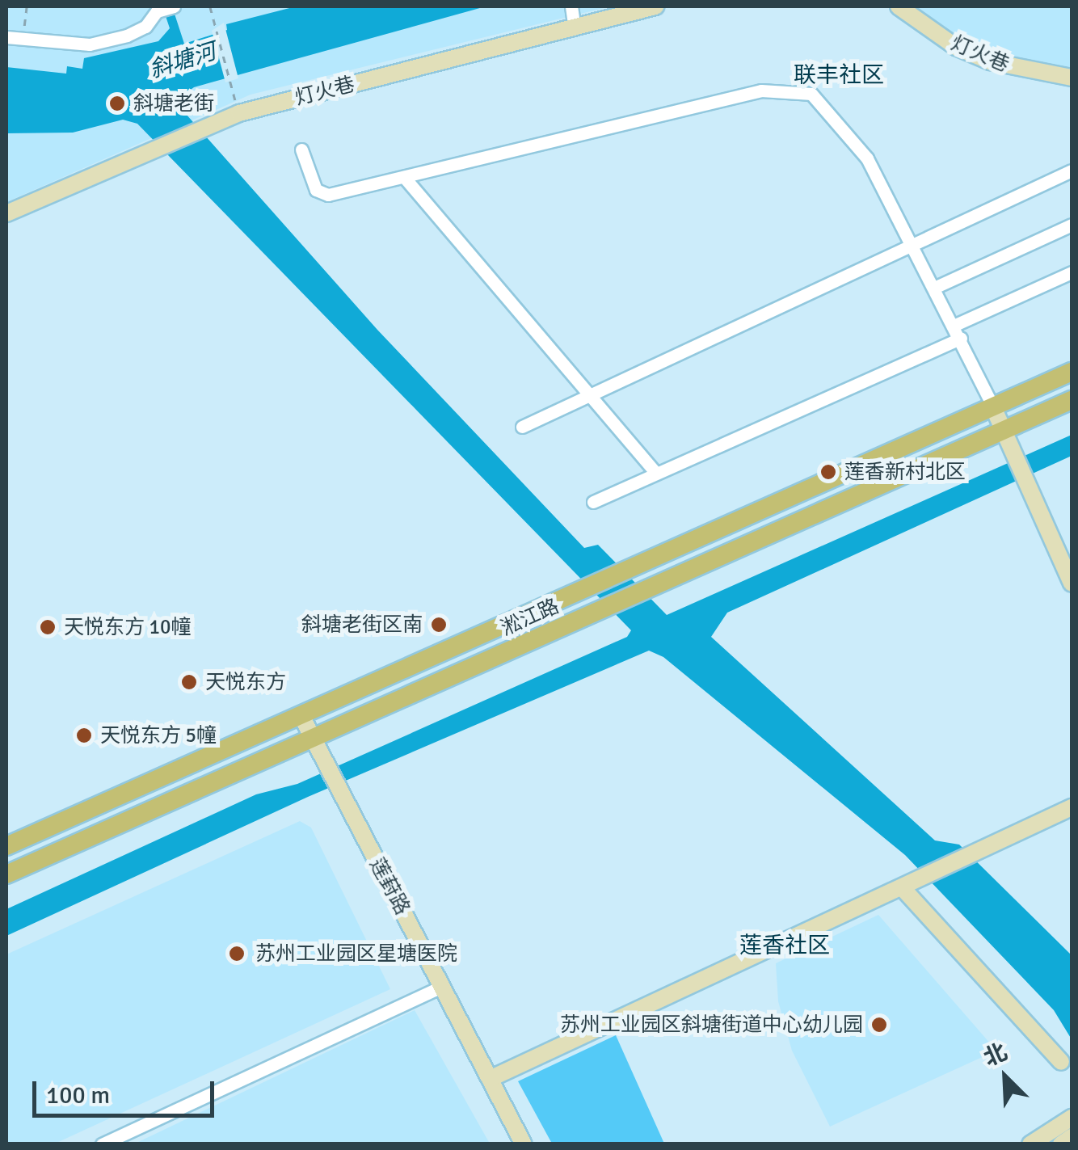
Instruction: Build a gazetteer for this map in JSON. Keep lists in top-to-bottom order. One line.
{"streets":{"main road":["淞江路"],"street":["灯火巷","莲葑路"]},"crossings":[["淞江路","莲葑路"]],"districts":["联丰社区","莲香社区"],"water":["斜塘河"],"places":["斜塘老街","莲香新村北区","斜塘老街区南","天悦东方 10幢","天悦东方","天悦东方 5幢","苏州工业园区星塘医院","苏州工业园区斜塘街道中心幼儿园"],"scale_bar":"100 m","north":"top left"}
